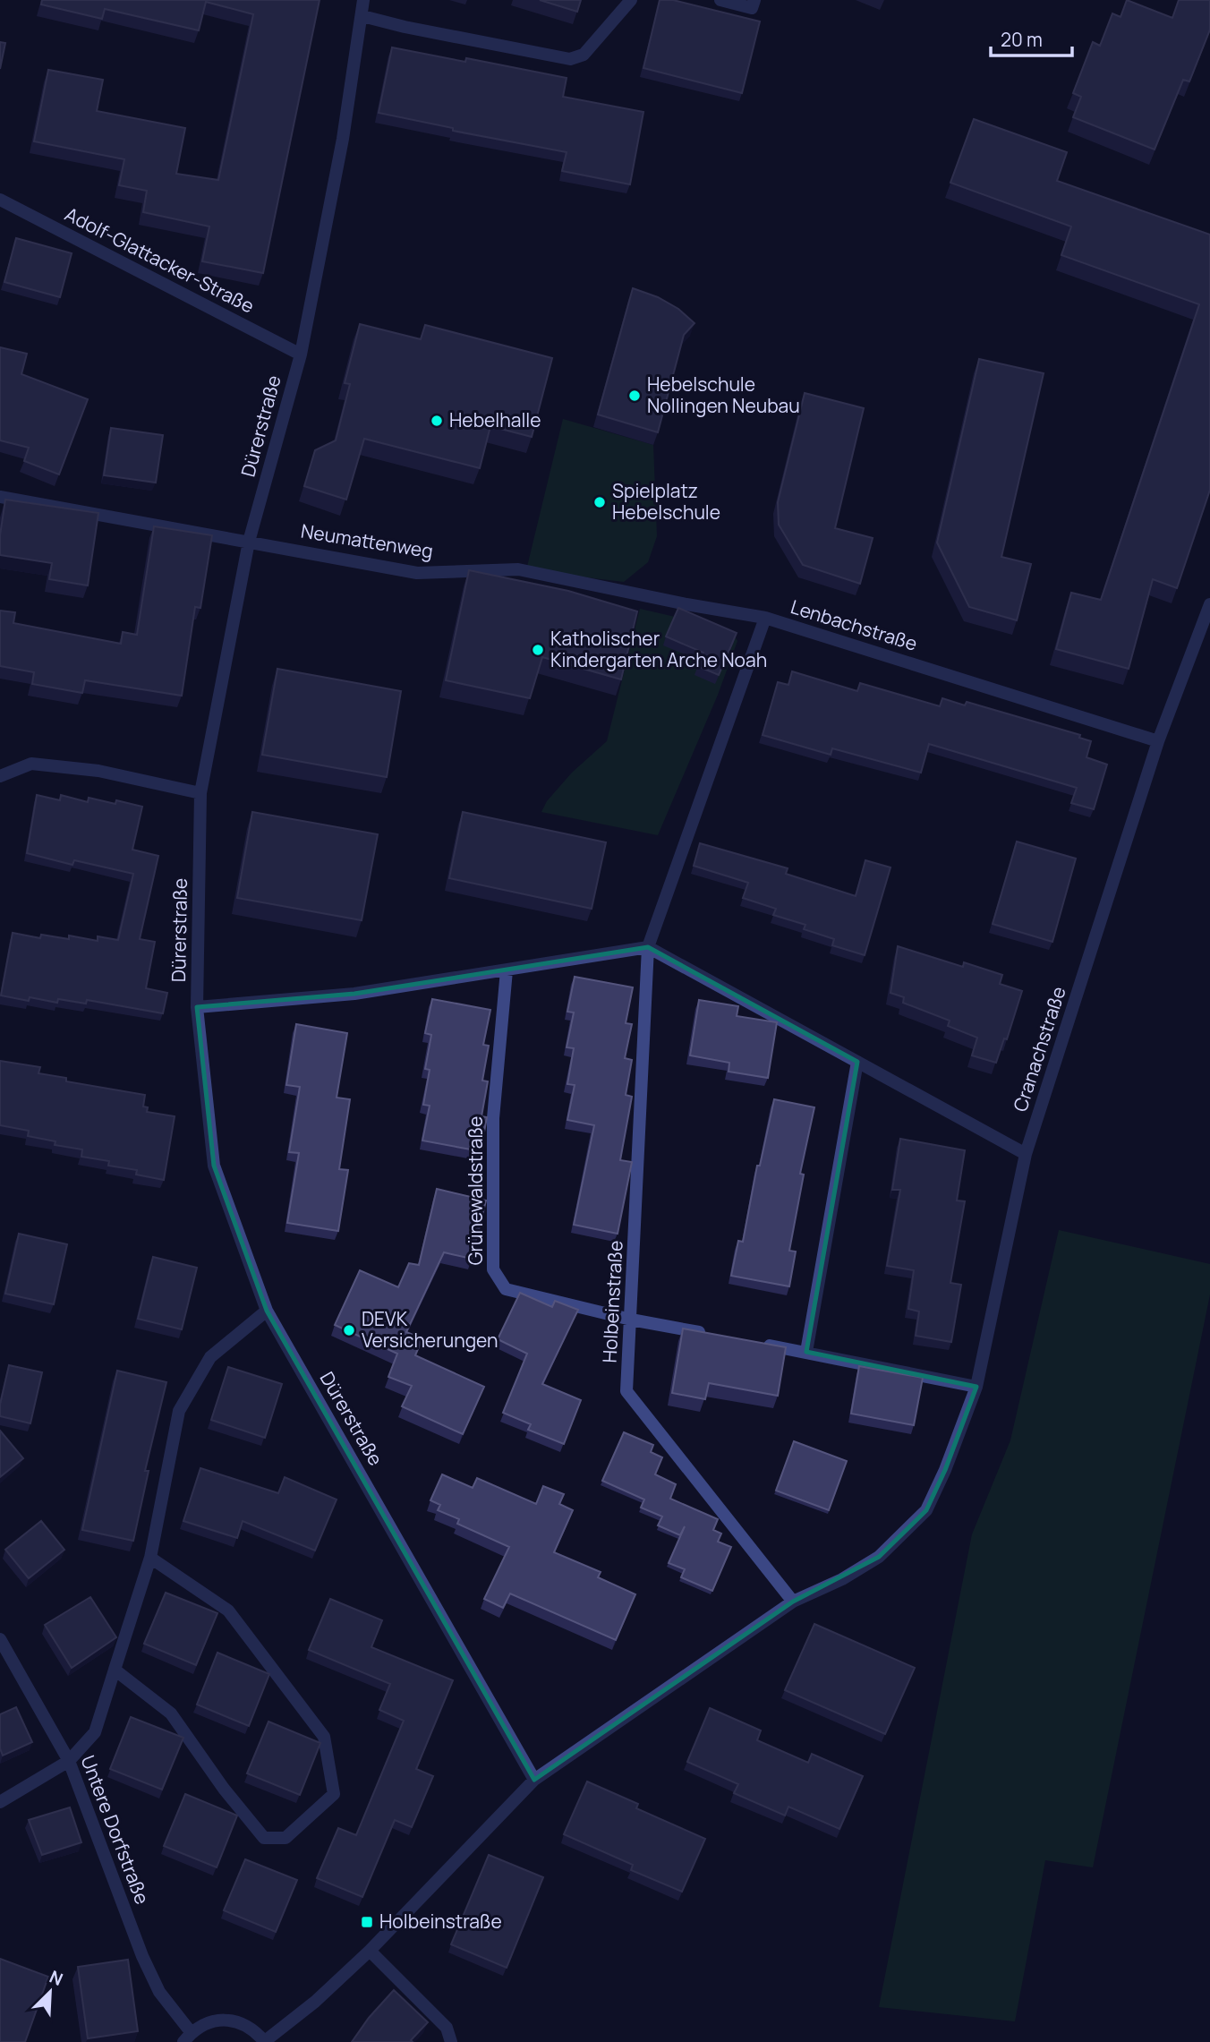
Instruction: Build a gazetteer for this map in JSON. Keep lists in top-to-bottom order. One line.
{"streets":{"street":["Adolf-Glattacker-Straße","Dürerstraße","Neumattenweg","Lenbachstraße","Cranachstraße","Grünewaldstraße","Holbeinstraße","Untere Dorfstraße"]},"crossings":[["Adolf-Glattacker-Straße","Dürerstraße"],["Dürerstraße","Neumattenweg"],["Neumattenweg","Lenbachstraße"],["Lenbachstraße","Cranachstraße"],["Lenbachstraße","Holbeinstraße"],["Cranachstraße","Holbeinstraße"],["Grünewaldstraße","Holbeinstraße"]],"places":{"other":["Hebelschule Nollingen Neubau","Hebelhalle","Spielplatz Hebelschule","Katholischer Kindergarten Arche Noah","DEVK Versicherungen"],"transit":["Holbeinstraße"]},"scale_bar":"20 m","north":"top right"}
